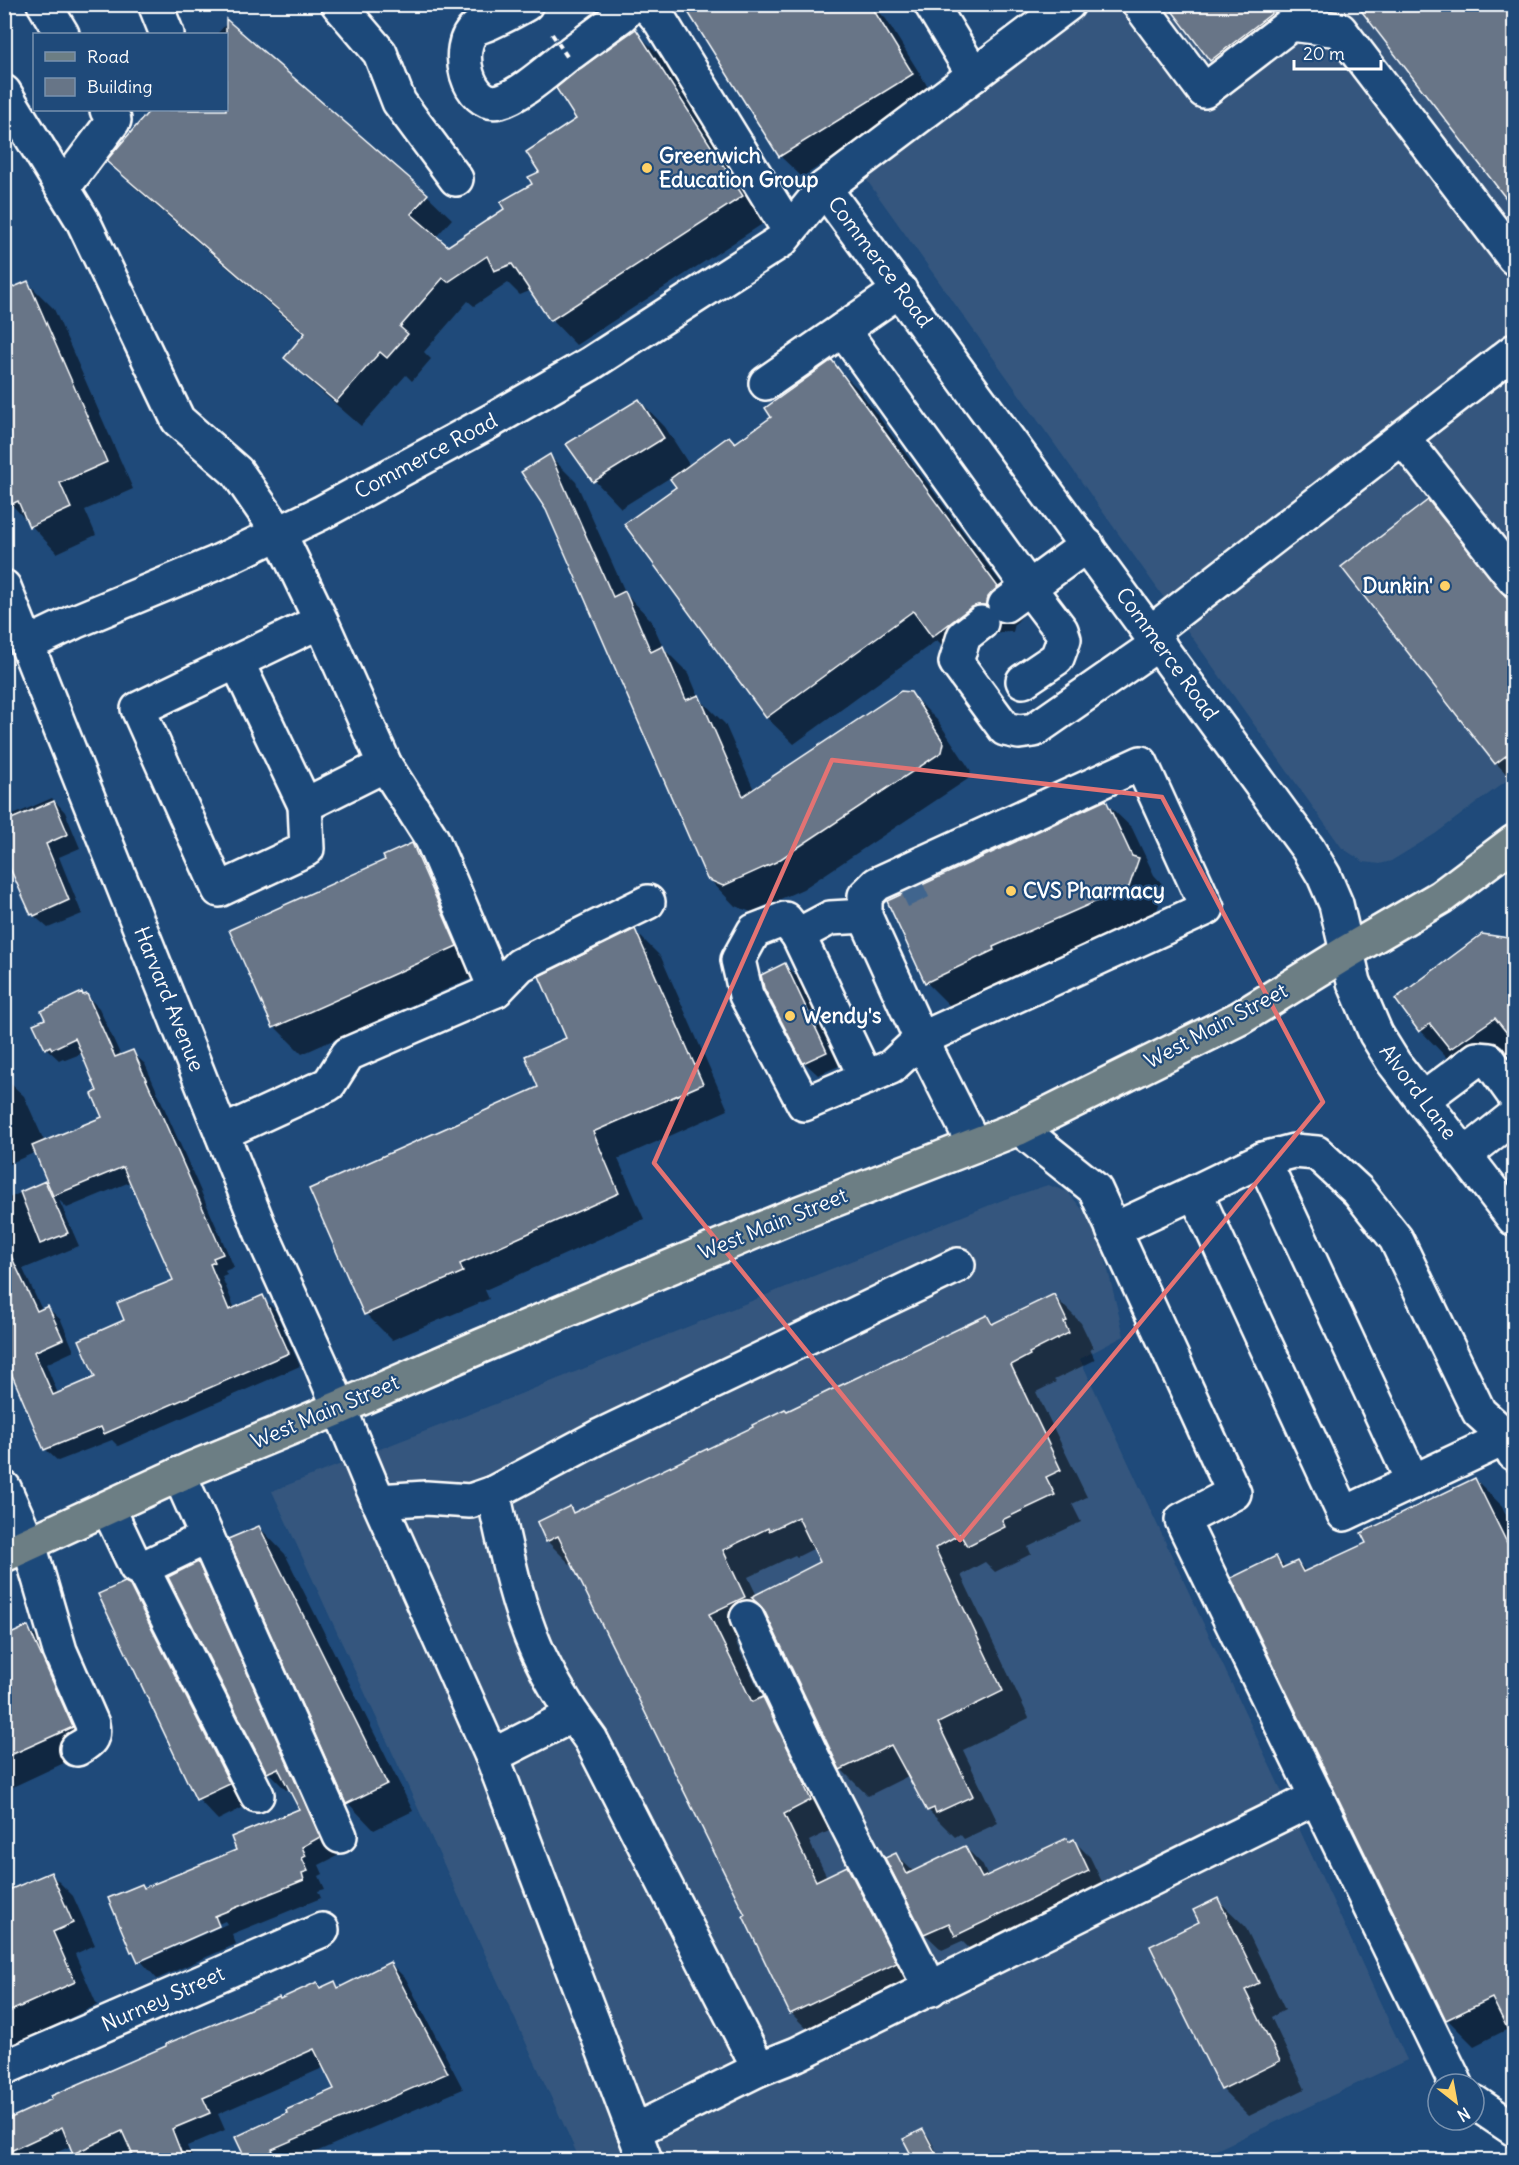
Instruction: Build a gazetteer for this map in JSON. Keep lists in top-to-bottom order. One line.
{"streets":{"main road":["West Main Street"],"street":["Commerce Road","Harvard Avenue","Alvord Lane","Nurney Street"]},"crossings":[["Commerce Road","Harvard Avenue"],["Commerce Road","West Main Street"],["Commerce Road","Alvord Lane"],["Harvard Avenue","West Main Street"],["West Main Street","Alvord Lane"]],"places":["Greenwich Education Group","Dunkin'","CVS Pharmacy","Wendy's"],"legend":["Road","Building"],"scale_bar":"20 m","north":"bottom right"}
